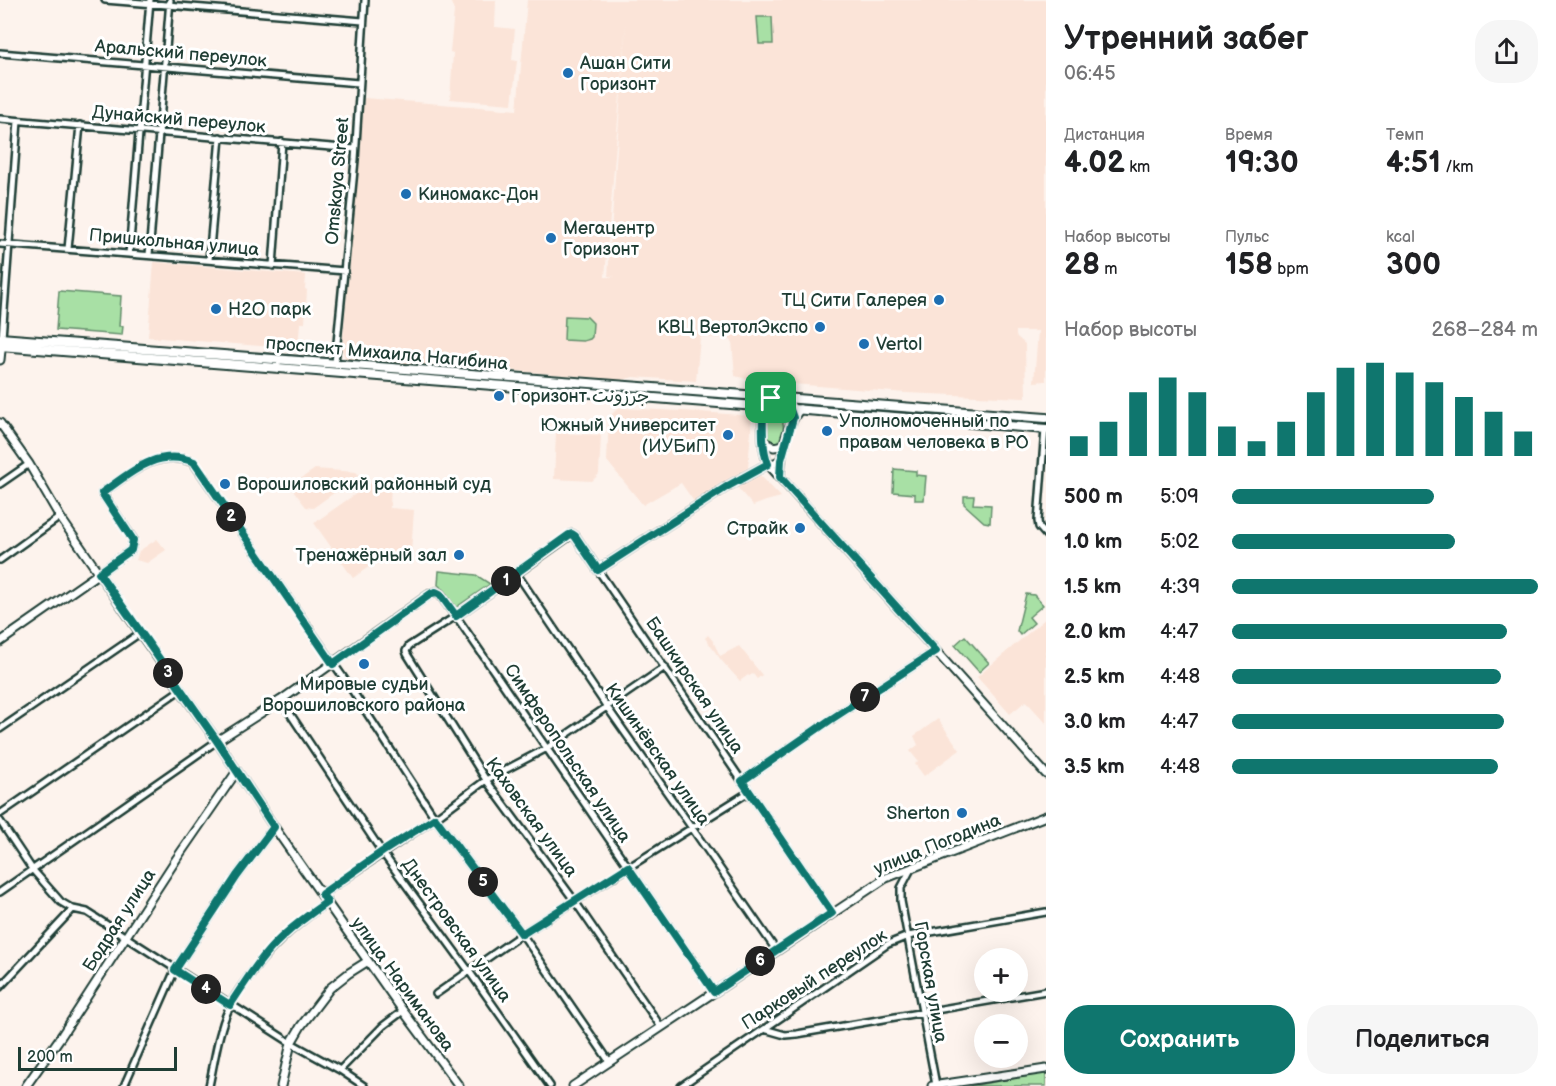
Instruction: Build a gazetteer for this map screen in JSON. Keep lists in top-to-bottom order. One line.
{"streets":{"main road":["проспект Михаила Нагибина"],"street":["Аральский переулок","Дунайский переулок","Omskaya Street","Пришкольная улица","Башкирская улица","Симферопольская улица","Кишинёвская улица","Каховская улица","улица Погодина","Бодрая улица","Днестровская улица","Парковый переулок","Горская улица","улица Нариманова"]},"crossings":[["Аральский переулок","Omskaya Street"],["Дунайский переулок","Omskaya Street"],["Omskaya Street","Пришкольная улица"],["Omskaya Street","проспект Михаила Нагибина"],["Башкирская улица","Кишинёвская улица"],["Башкирская улица","улица Погодина"],["Симферопольская улица","Каховская улица"],["Симферопольская улица","улица Погодина"],["Кишинёвская улица","улица Погодина"],["Каховская улица","улица Погодина"],["улица Погодина","Горская улица"],["Бодрая улица","улица Нариманова"],["Парковый переулок","Горская улица"]],"places":["Ашан Сити Горизонт","Киномакс-Дон","Мегацентр Горизонт","ТЦ Сити Галерея","H2O парк","КВЦ ВертолЭкспо","Vertol","Горизонт جرزونت","Уполномоченный по правам человека в РО","Южный Университет (ИУБиП)","Ворошиловский районный суд","Страйк","Тренажёрный зал","Мировые судьи Ворошиловского района","Sherton"],"scale_bar":"200 m","page":{"heading":["Утренний забег","06:45"],"stats":[["Дистанция","4.02 km"],["Время","19:30"],["Темп","4:51 /km"],["Набор высоты","28 m"],["Пульс","158 bpm"],["kcal","300"]],"chart":["Набор высоты","268–284 m"],"list":[{"name":"500 m","note":"5:09"},{"name":"1.0 km","note":"5:02"},{"name":"1.5 km","note":"4:39"},{"name":"2.0 km","note":"4:47"},{"name":"2.5 km","note":"4:48"},{"name":"3.0 km","note":"4:47"},{"name":"3.5 km","note":"4:48"}],"pins":["2","1","3","7","5","6","4"],"map_buttons":["+","−"],"buttons":["Сохранить","Поделиться"],"scale":"200 m"}}
